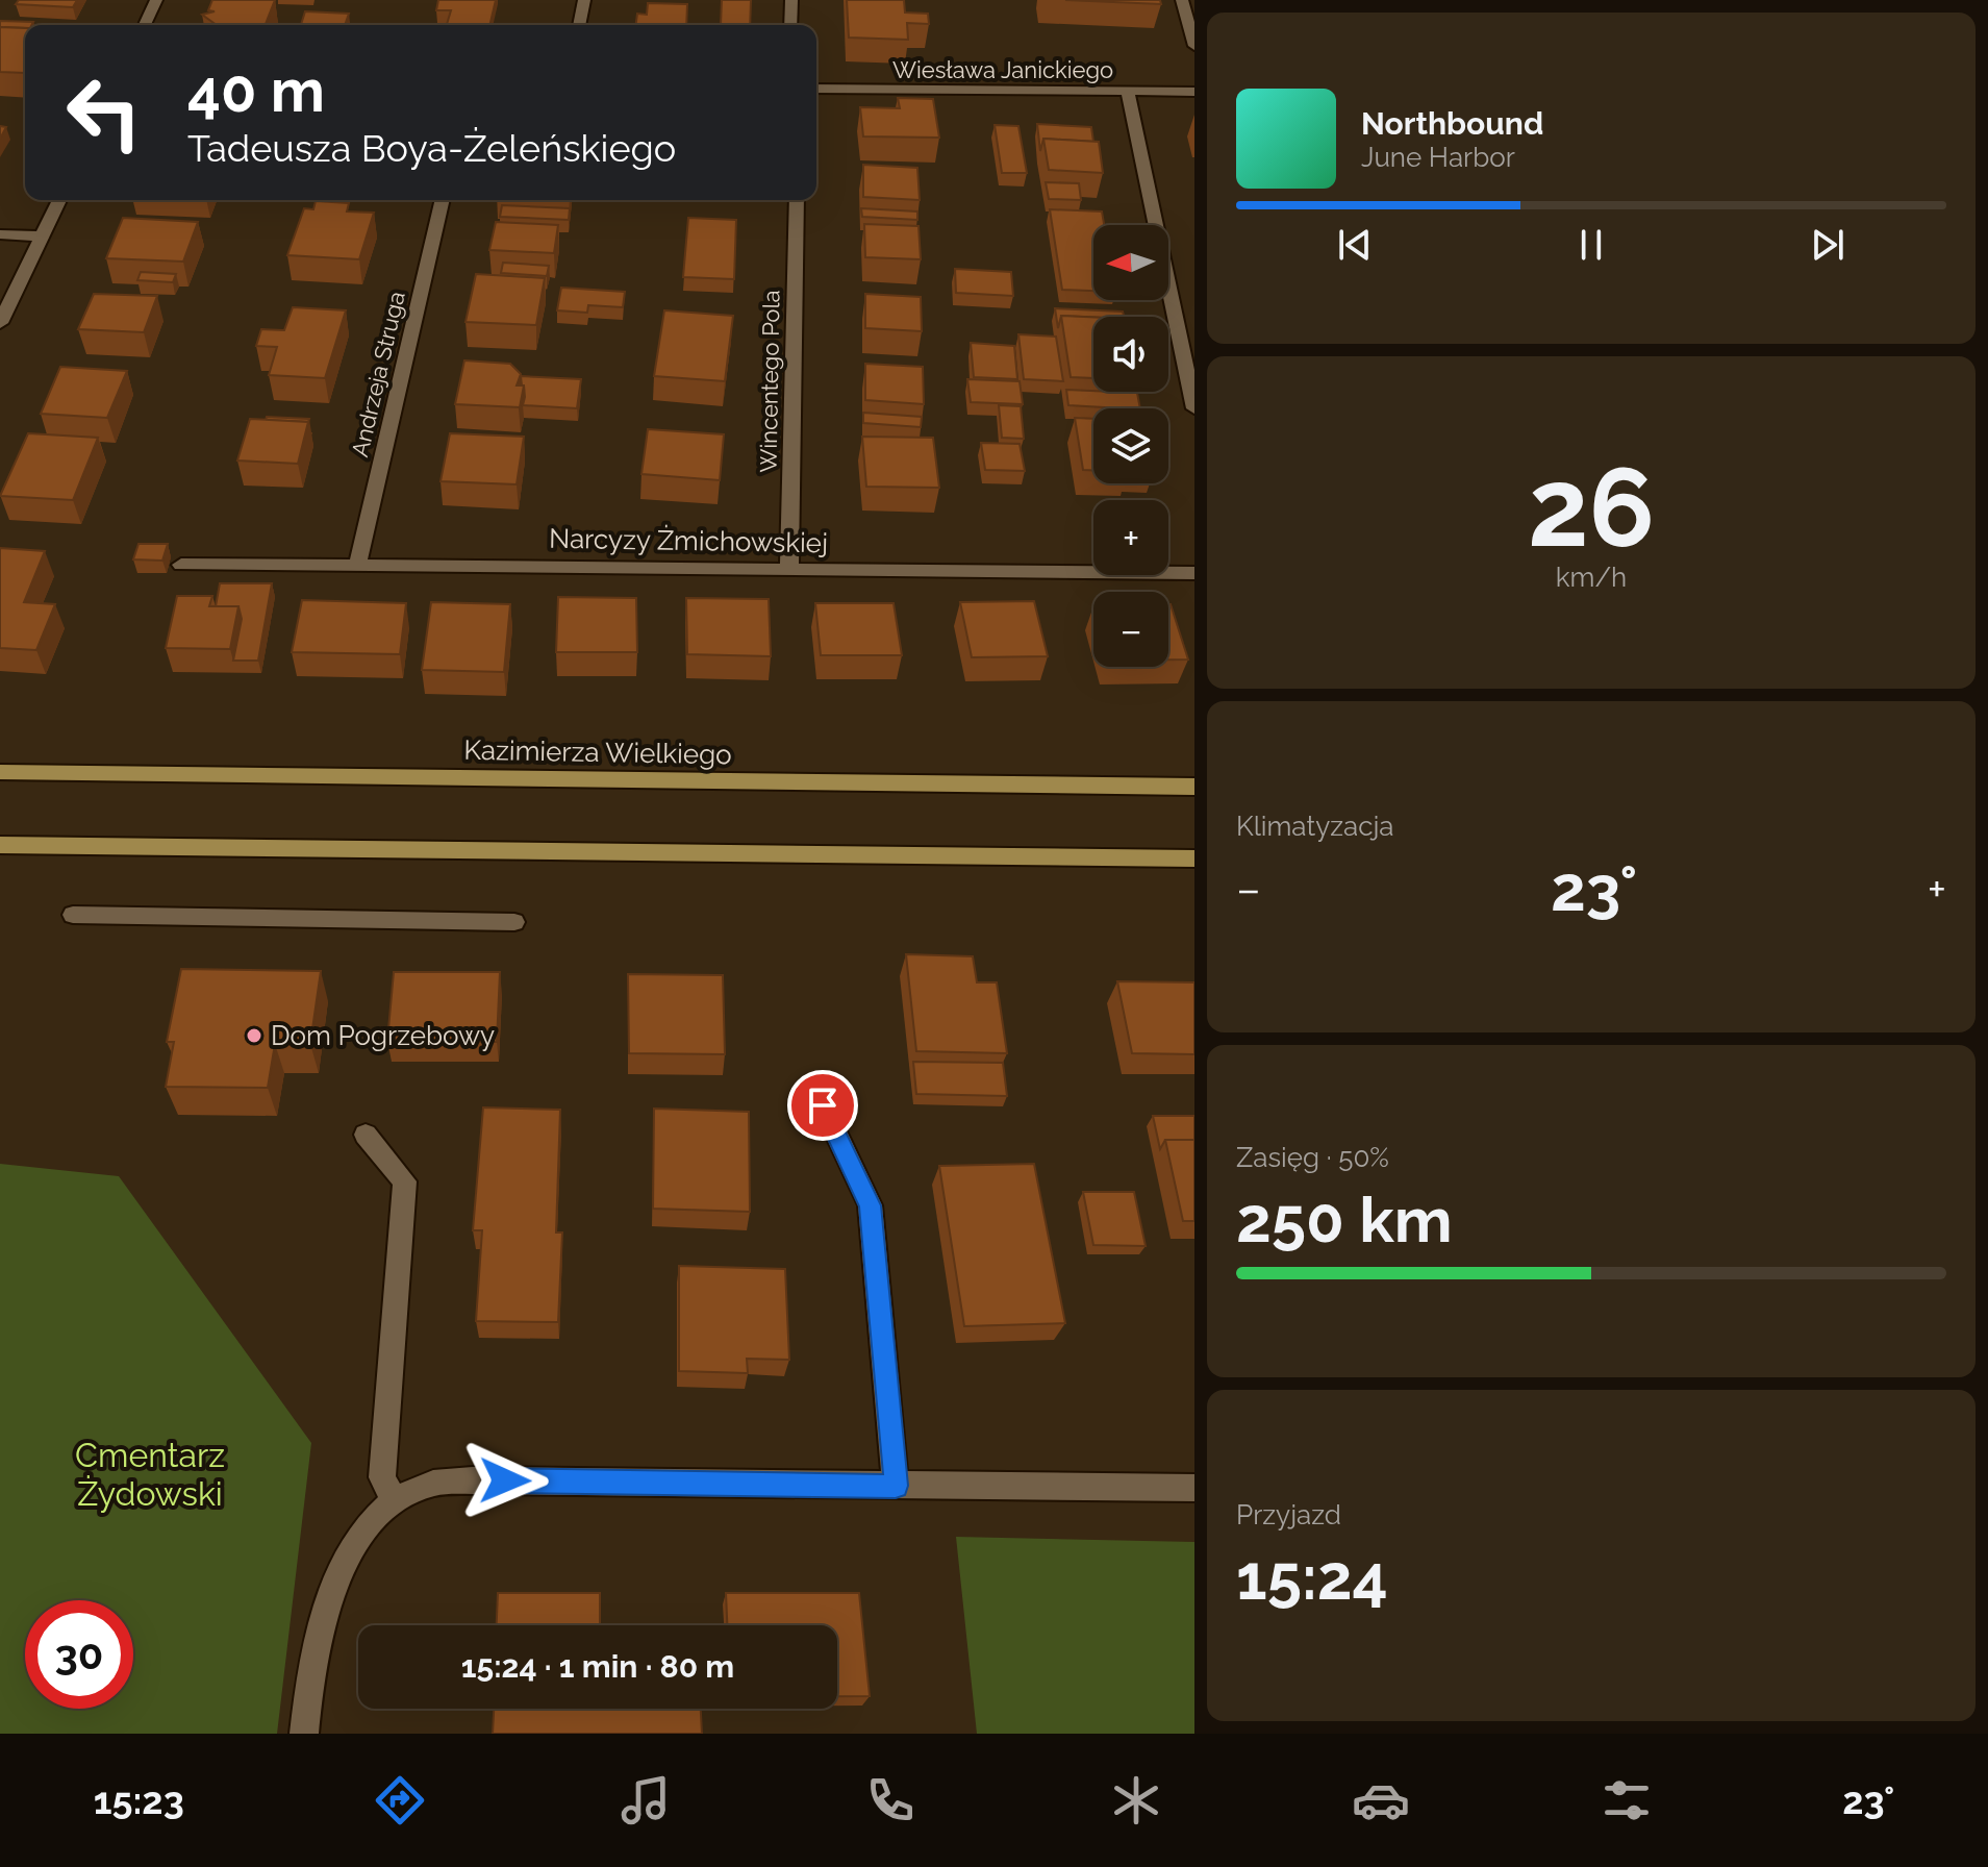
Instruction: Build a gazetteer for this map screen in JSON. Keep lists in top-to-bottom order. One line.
{"streets":{"main road":["Kazimierza Wielkiego"],"street":["Wiesława Janickiego","Andrzeja Struga","Wincentego Pola","Narcyzy Żmichowskiej"]},"crossings":[["Andrzeja Struga","Narcyzy Żmichowskiej"],["Wincentego Pola","Narcyzy Żmichowskiej"]],"parks":["Cmentarz Żydowski"],"places":["Dom Pogrzebowy"],"north":"left","page":{"turn":["40 m","Tadeusza Boya-Żeleńskiego"],"song":["Northbound","June Harbor"],"map_buttons":["+","−"],"tile":[["26","km/h"],"Klimatyzacja",["Zasięg · 50%","250 km"],["Przyjazd","15:24"]],"heat":["−","23°","+"],"limit":"30","trip":"15:24 · 1 min · 80 m","tabs":["15:23","23°"]}}
